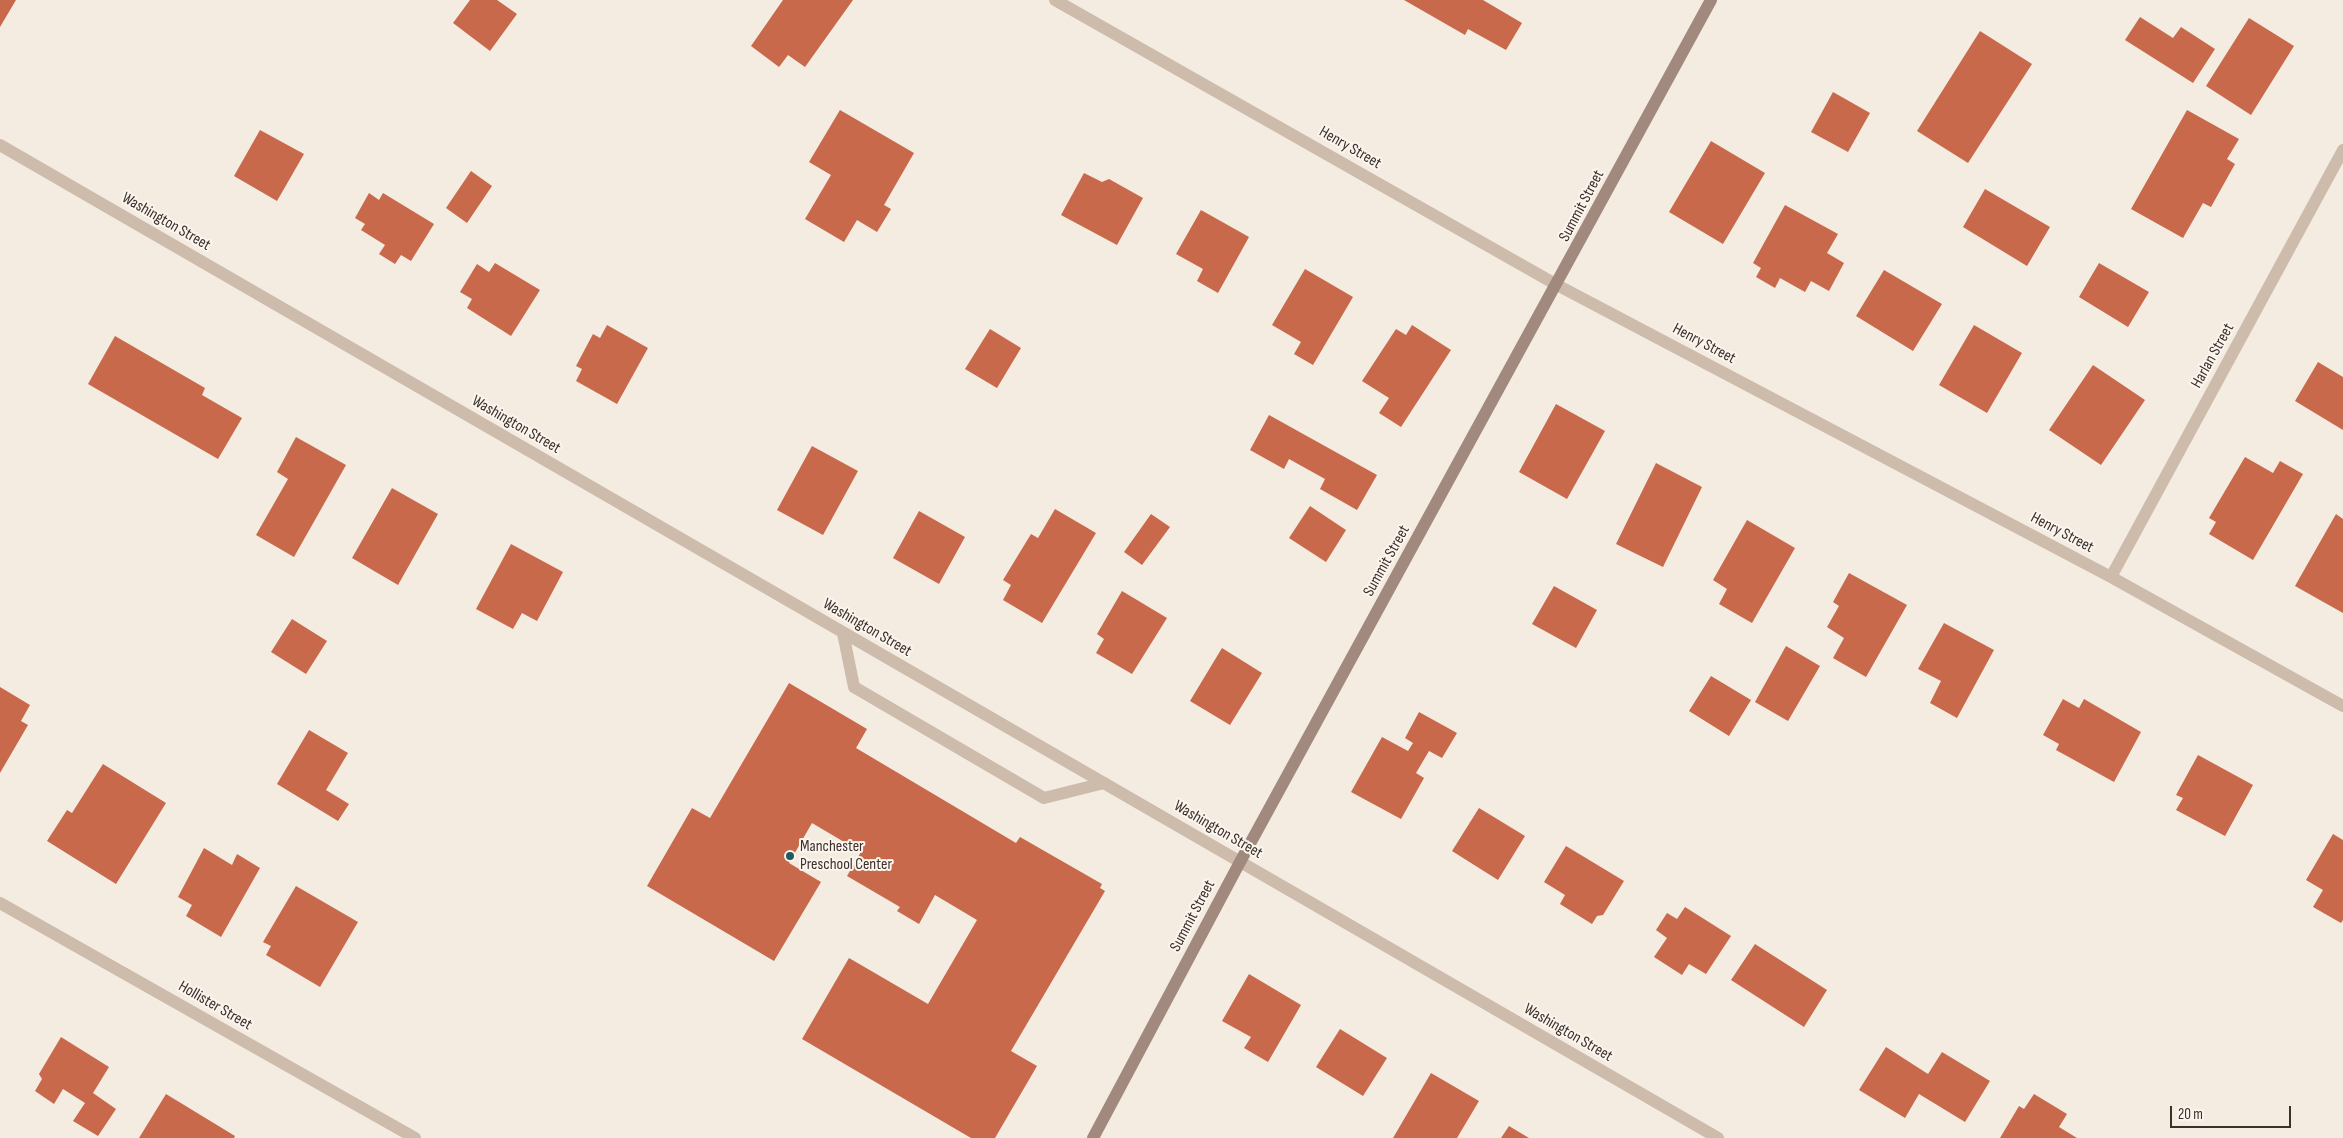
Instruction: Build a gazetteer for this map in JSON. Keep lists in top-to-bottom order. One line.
{"streets":{"street":["Henry Street","Summit Street","Washington Street","Harlan Street","Hollister Street"]},"crossings":[["Henry Street","Summit Street"],["Henry Street","Harlan Street"],["Summit Street","Washington Street"]],"places":["Manchester Preschool Center"],"scale_bar":"20 m"}
